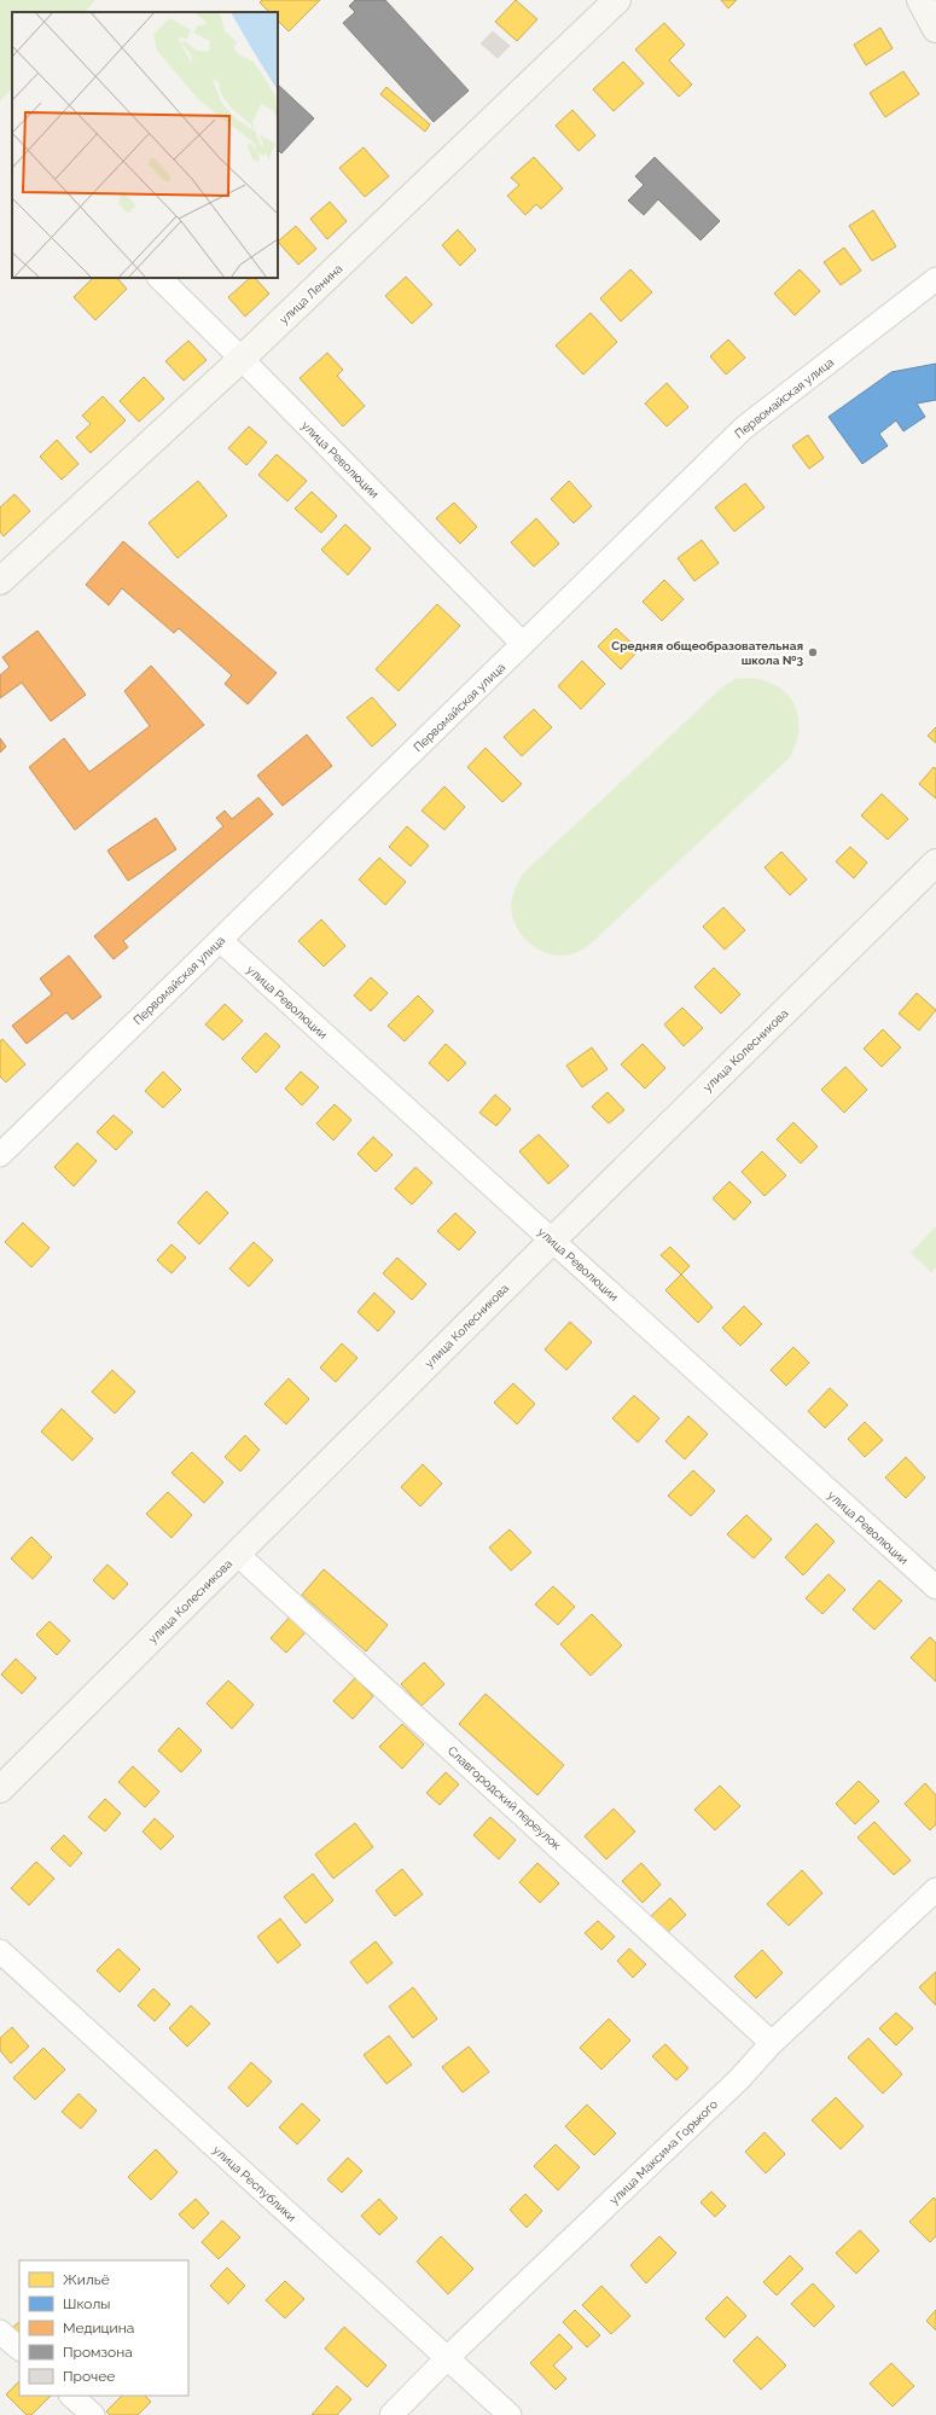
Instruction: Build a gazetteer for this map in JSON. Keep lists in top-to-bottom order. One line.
{"streets":{"street":["улица Ленина","Первомайская улица","улица Революции","улица Колесникова","Славгородский переулок","улица Максима Горького","улица Республики"]},"crossings":[["улица Ленина","улица Революции"],["Первомайская улица","улица Революции"],["улица Революции","улица Колесникова"],["улица Колесникова","Славгородский переулок"],["Славгородский переулок","улица Максима Горького"],["улица Максима Горького","улица Республики"]],"places":["Средняя общеобразовательная школа №3"],"legend":["Жильё","Школы","Медицина","Промзона","Прочее"]}
